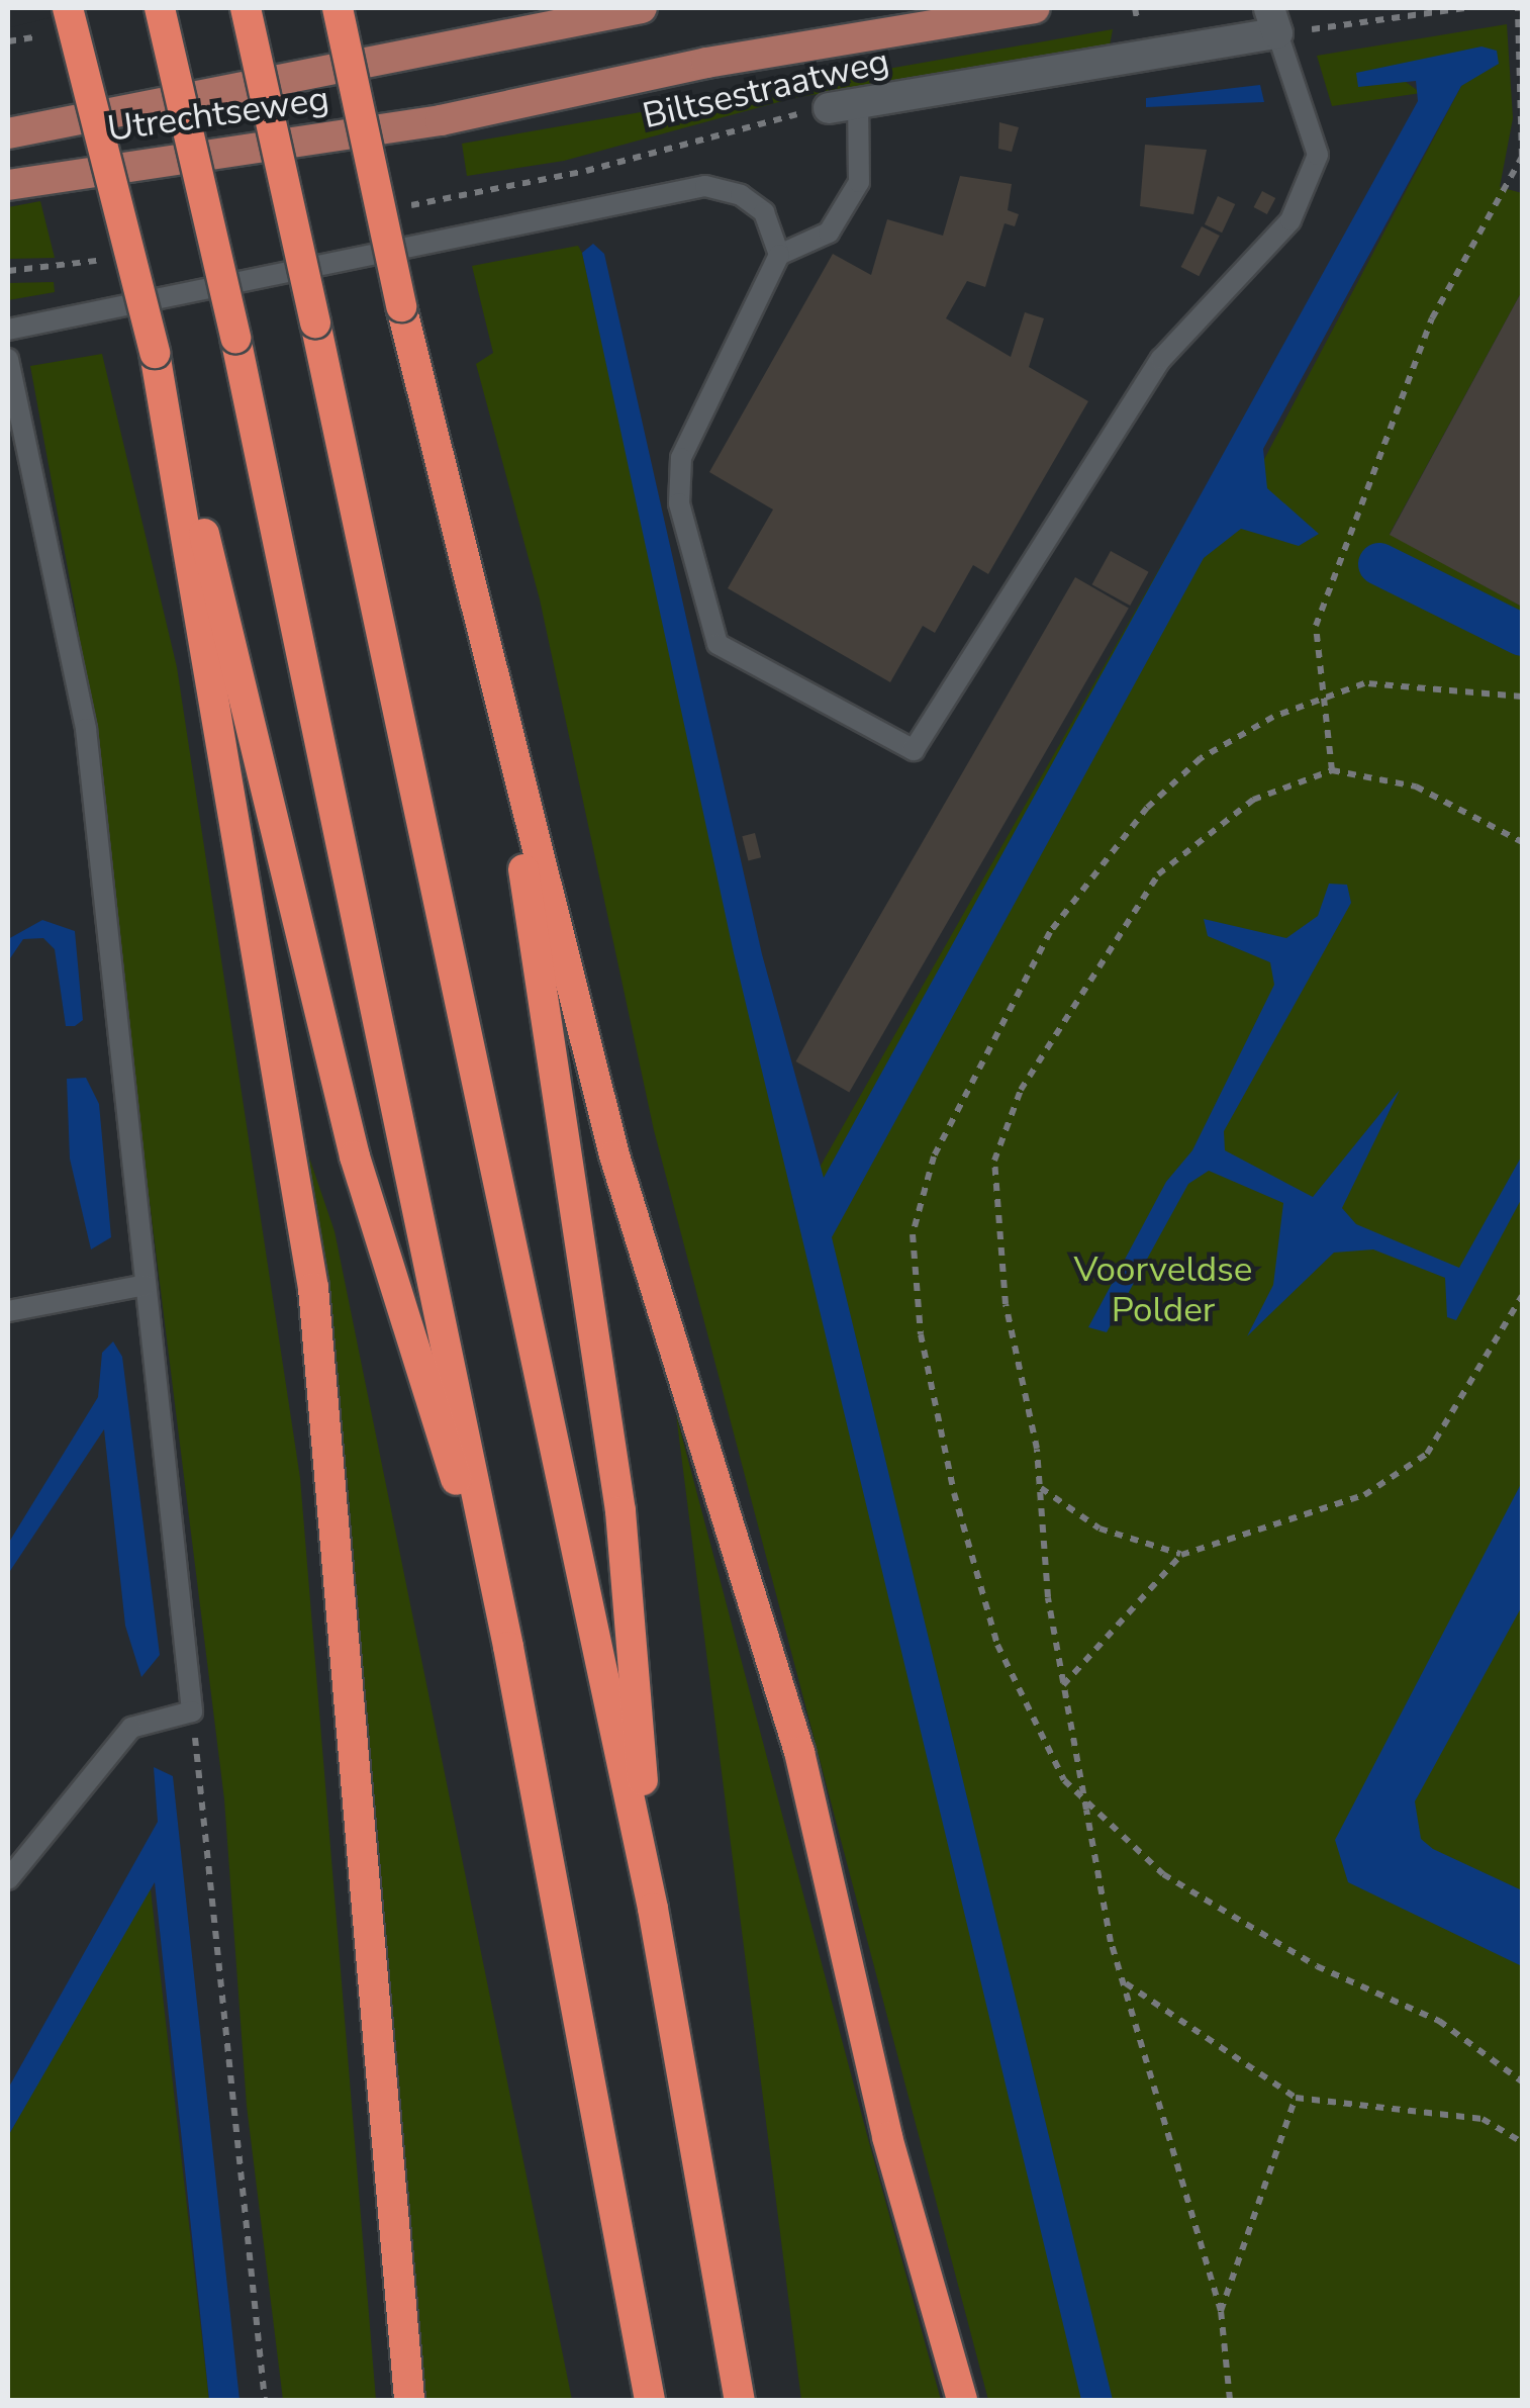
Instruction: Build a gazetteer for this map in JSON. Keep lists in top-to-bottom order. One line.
{"streets":{"main road":["Biltsestraatweg","Utrechtseweg"]},"crossings":[["Biltsestraatweg","Utrechtseweg"]],"parks":["Voorveldse Polder"]}
